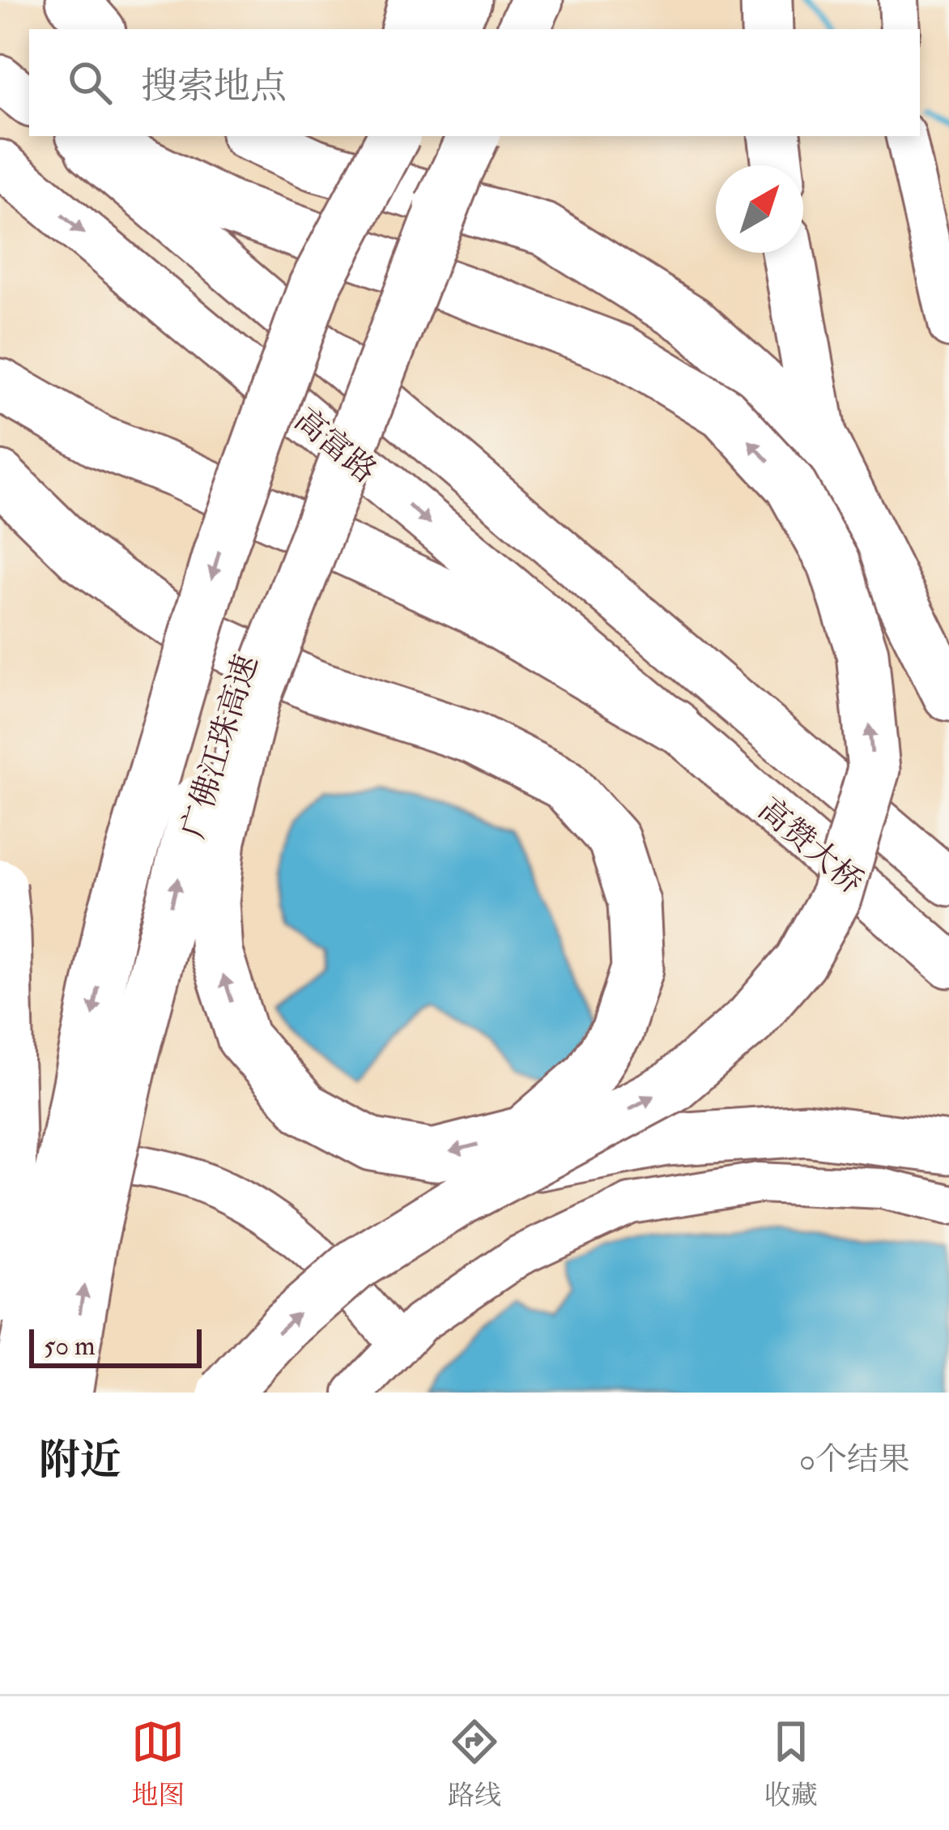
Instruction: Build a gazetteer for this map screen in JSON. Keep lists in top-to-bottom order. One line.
{"streets":{"highway":["高富路","广佛江珠高速","高赞大桥"]},"crossings":[["高富路","高赞大桥"]],"scale_bar":"50 m","north":"top right","page":{"search":"搜索地点","scale":"50 m","heading":["附近","0个结果"],"nav":["地图","路线","收藏"]}}
